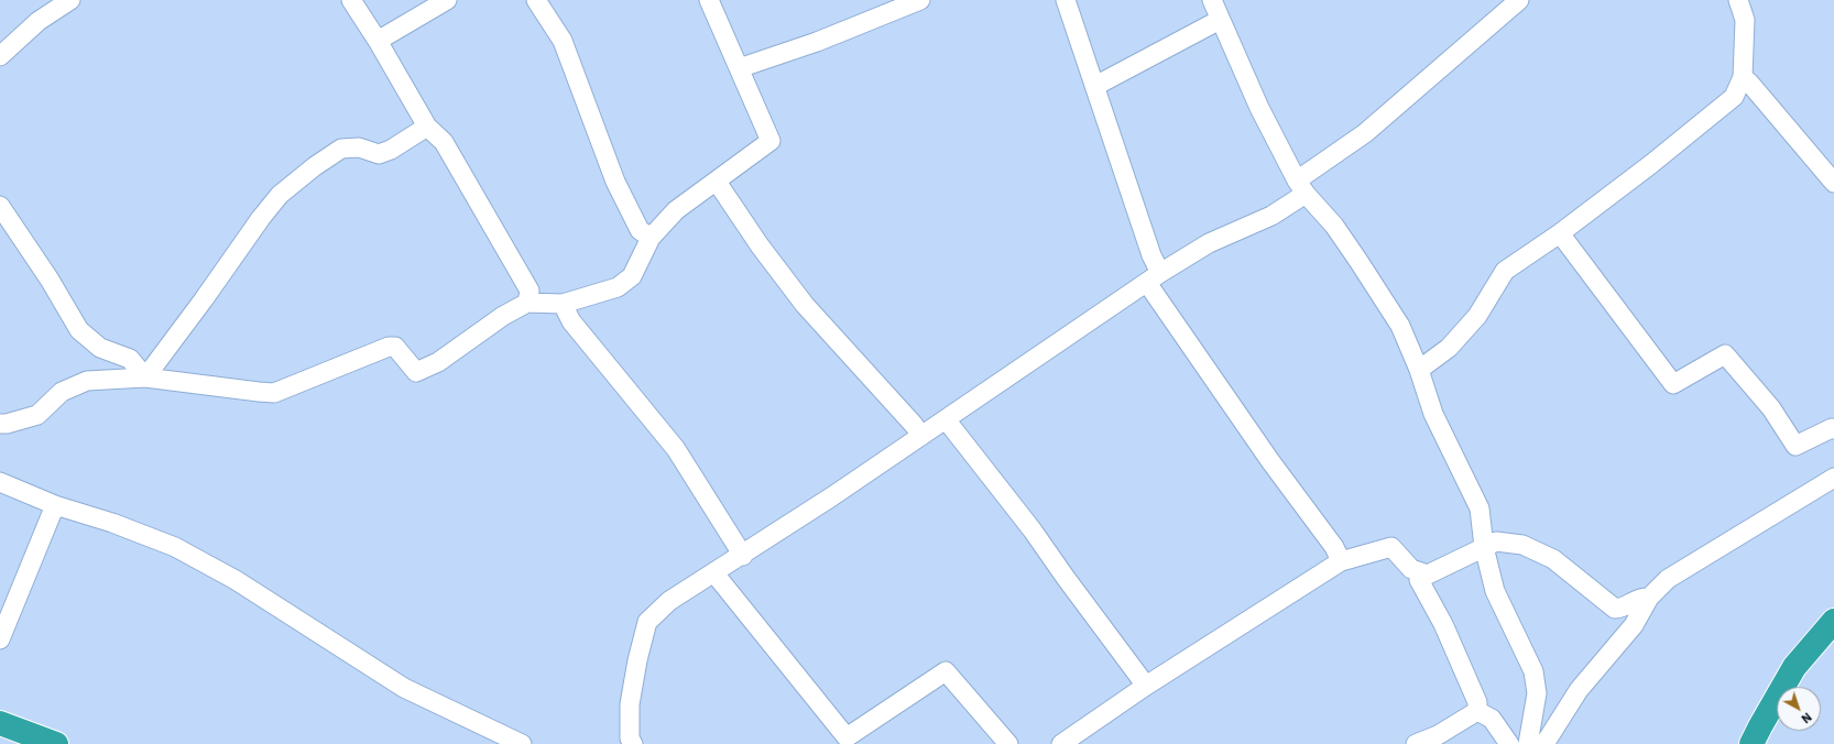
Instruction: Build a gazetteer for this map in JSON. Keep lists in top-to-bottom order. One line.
{"north":"bottom right"}
